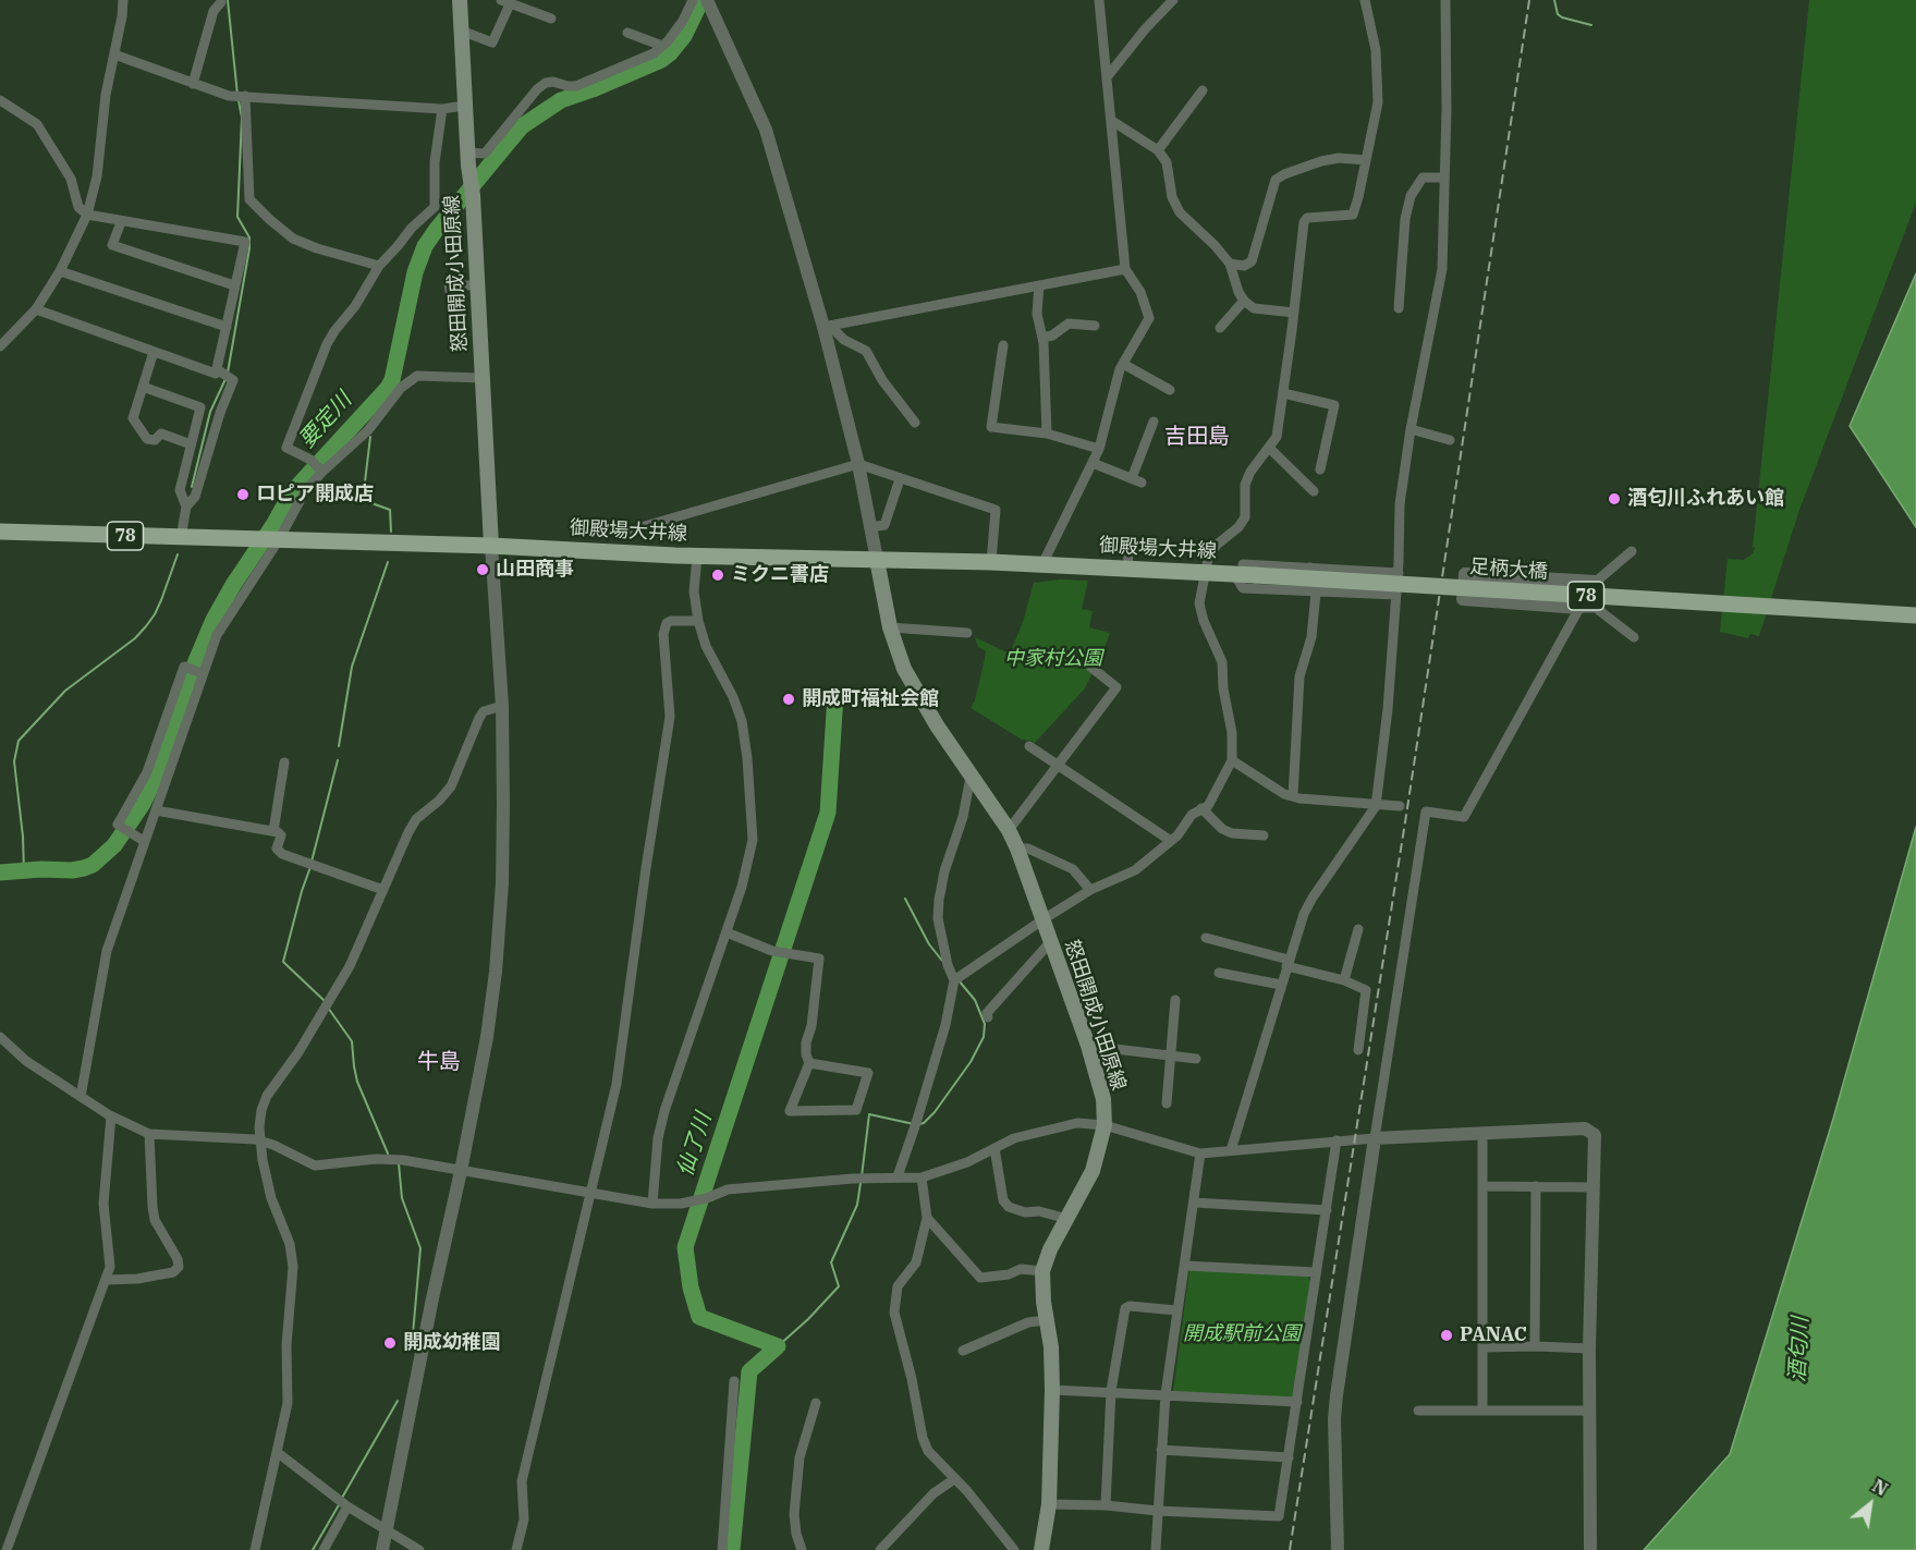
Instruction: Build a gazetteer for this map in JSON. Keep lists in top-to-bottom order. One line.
{"streets":{"main road":["怒田開成小田原線","御殿場大井線","78","足柄大橋"]},"crossings":[["怒田開成小田原線","御殿場大井線"],["御殿場大井線","足柄大橋"]],"districts":["吉田島","牛島"],"water":["要定川","仙了川","酒匂川"],"parks":["中家村公園","開成駅前公園"],"places":["ロピア開成店","酒匂川ふれあい館","山田商事","ミクニ書店","開成町福祉会館","PANAC","開成幼稚園"],"north":"top right"}
